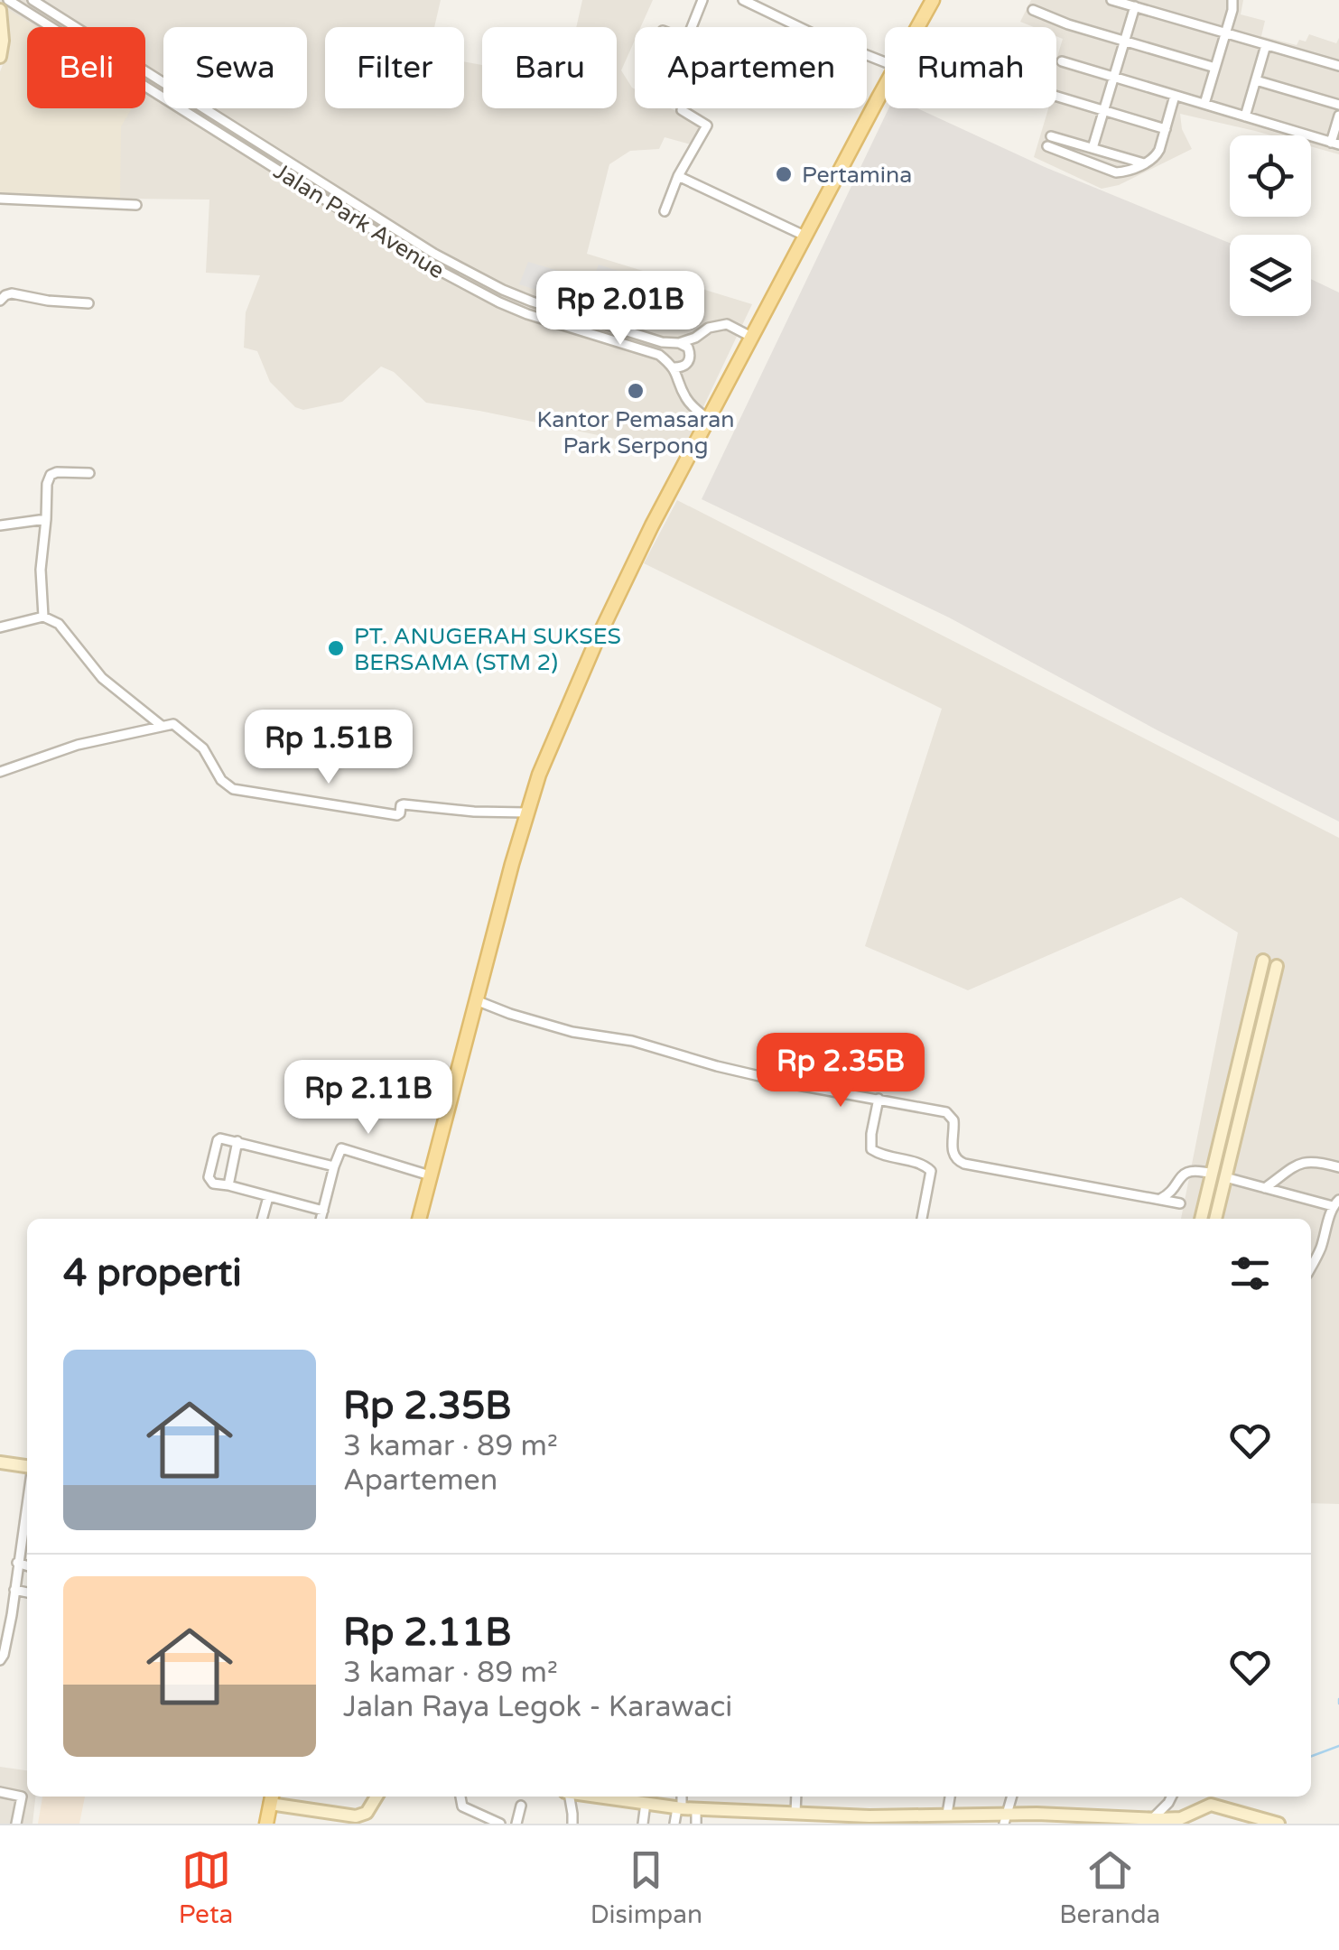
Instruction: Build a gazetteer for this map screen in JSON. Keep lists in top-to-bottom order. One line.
{"streets":{"street":["Jalan Park Avenue"]},"places":["Pertamina","Kantor Pemasaran Park Serpong","PT. ANUGERAH SUKSES BERSAMA (STM 2)"],"page":{"chip":["Beli","Sewa","Filter","Baru","Apartemen","Rumah"],"price":["Rp 2.01B","Rp 1.51B","Rp 2.35B","Rp 2.11B"],"heading":"4 properti","list":[{"name":"Rp 2.35B","note":"3 kamar · 89 m² · Apartemen"},{"name":"Rp 2.11B","note":"3 kamar · 89 m² · Jalan Raya Legok - Karawaci"}],"tabs":["Peta","Disimpan","Beranda"]}}
